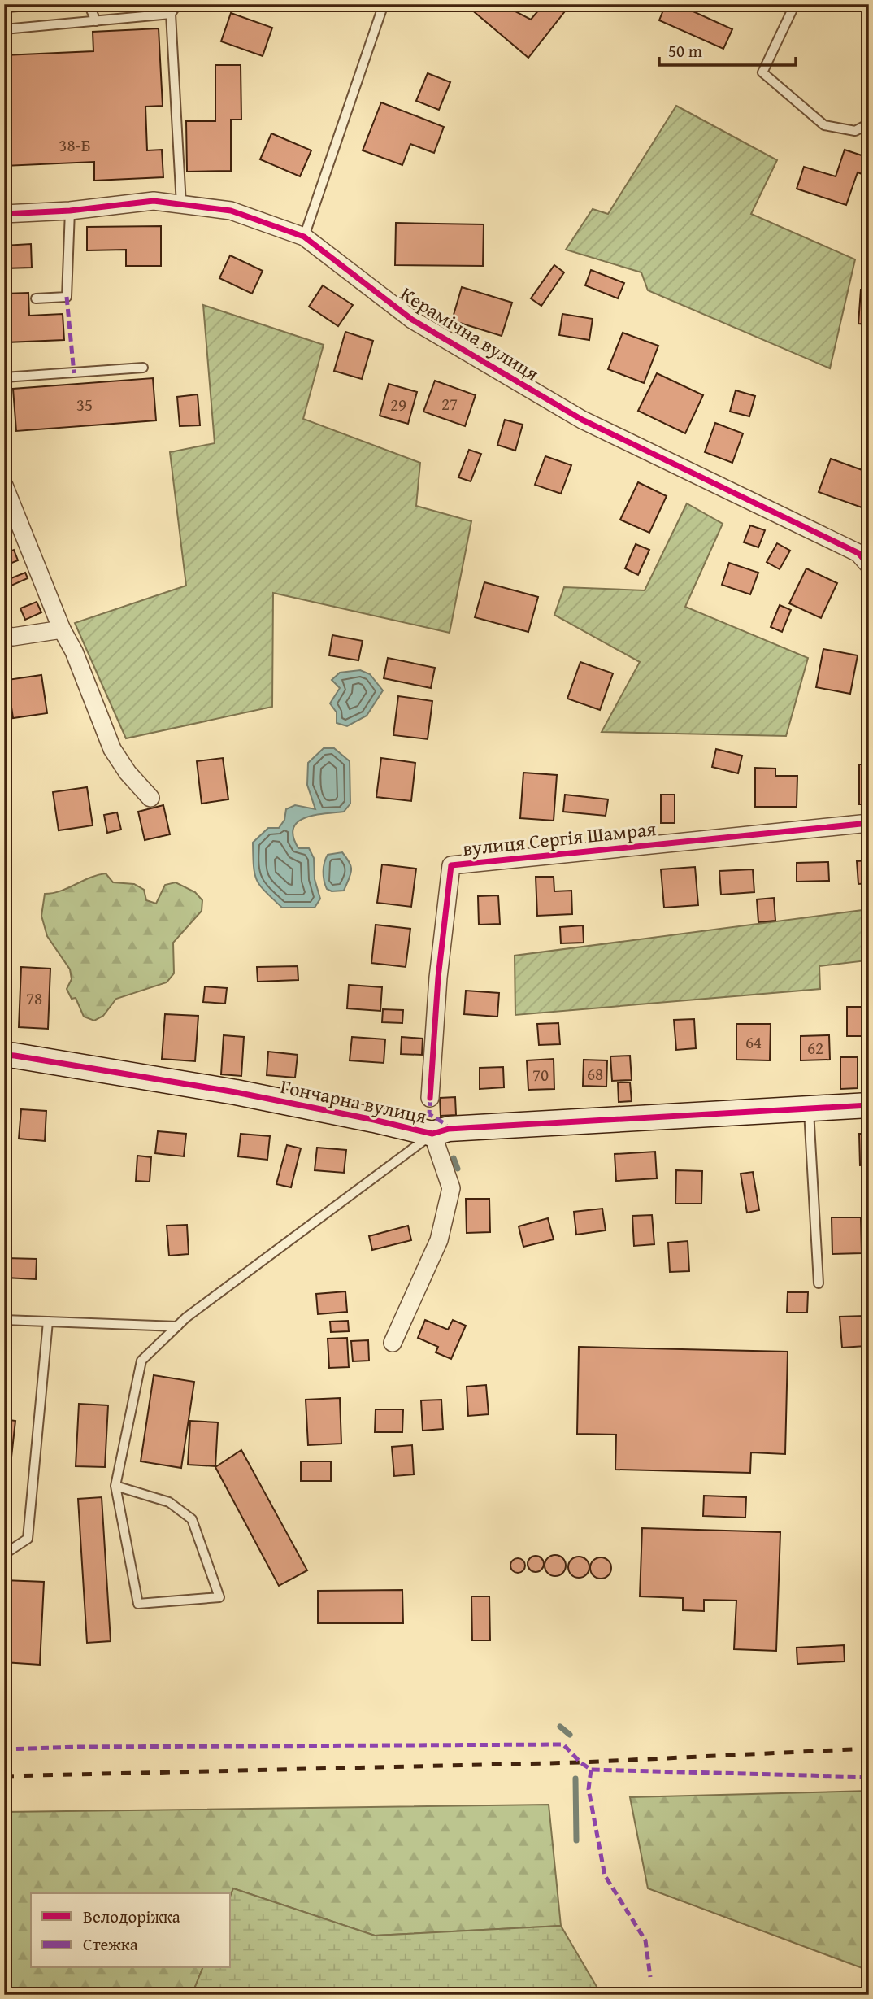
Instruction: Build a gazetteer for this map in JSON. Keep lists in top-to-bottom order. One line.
{"streets":{"street":["Керамічна вулиця","вулиця Сергія Шамрая","Гончарна вулиця"]},"house_numbers":["38-Б","27","35","29","78","64","62","68","70"],"legend":["Велодоріжка","Стежка"],"scale_bar":"50 m"}
